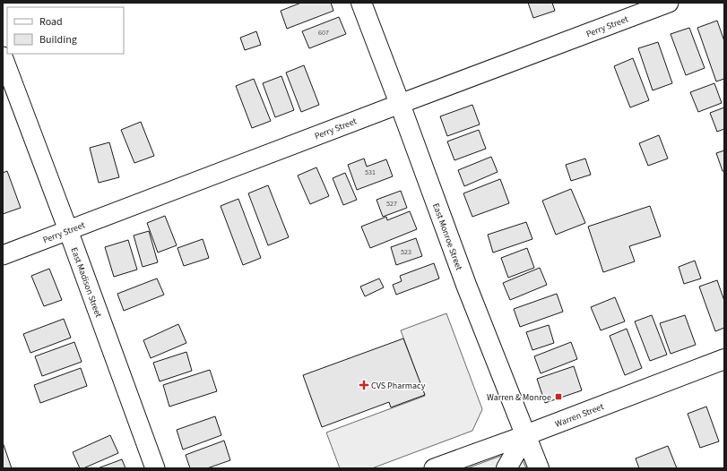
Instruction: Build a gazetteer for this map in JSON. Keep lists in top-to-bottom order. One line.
{"streets":{"main road":["East Monroe Street","Warren Street"],"street":["Perry Street","East Madison Street"]},"crossings":[["Perry Street","East Monroe Street"],["Perry Street","East Madison Street"],["East Monroe Street","Warren Street"]],"places":{"health":["CVS Pharmacy"],"transit":["Warren & Monroe"]},"house_numbers":["607","531","527","523"],"legend":["Road","Building"]}
